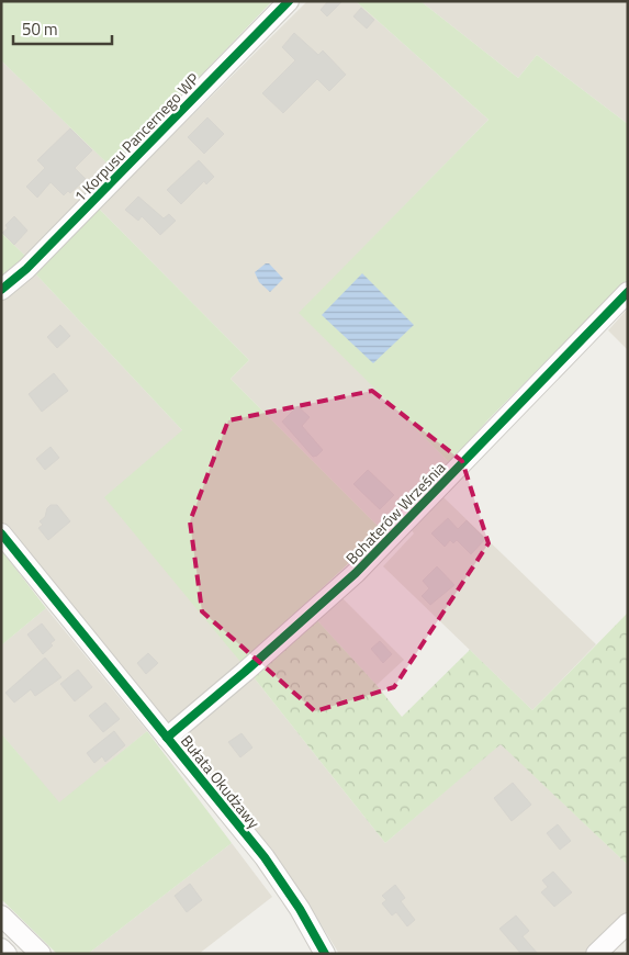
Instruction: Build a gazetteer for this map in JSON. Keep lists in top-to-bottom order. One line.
{"streets":{"street":["1 Korpusu Pancernego WP","Bohaterów Września","Bułata Okudżawy"]},"crossings":[["Bohaterów Września","Bułata Okudżawy"]],"scale_bar":"50 m"}
